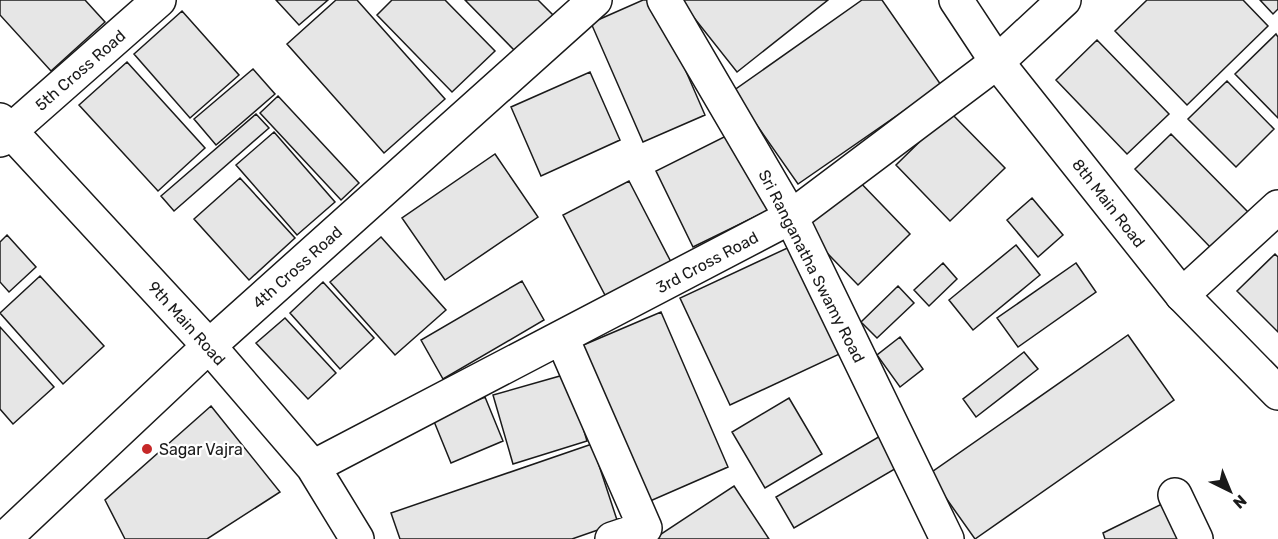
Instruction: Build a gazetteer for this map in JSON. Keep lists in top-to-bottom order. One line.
{"streets":{"street":["5th Cross Road","8th Main Road","3rd Cross Road","Sri Ranganatha Swamy Road","4th Cross Road","9th Main Road"]},"crossings":[["5th Cross Road","9th Main Road"],["8th Main Road","3rd Cross Road"],["3rd Cross Road","Sri Ranganatha Swamy Road"],["3rd Cross Road","9th Main Road"],["4th Cross Road","9th Main Road"]],"places":["Sagar Vajra"],"north":"bottom right"}
